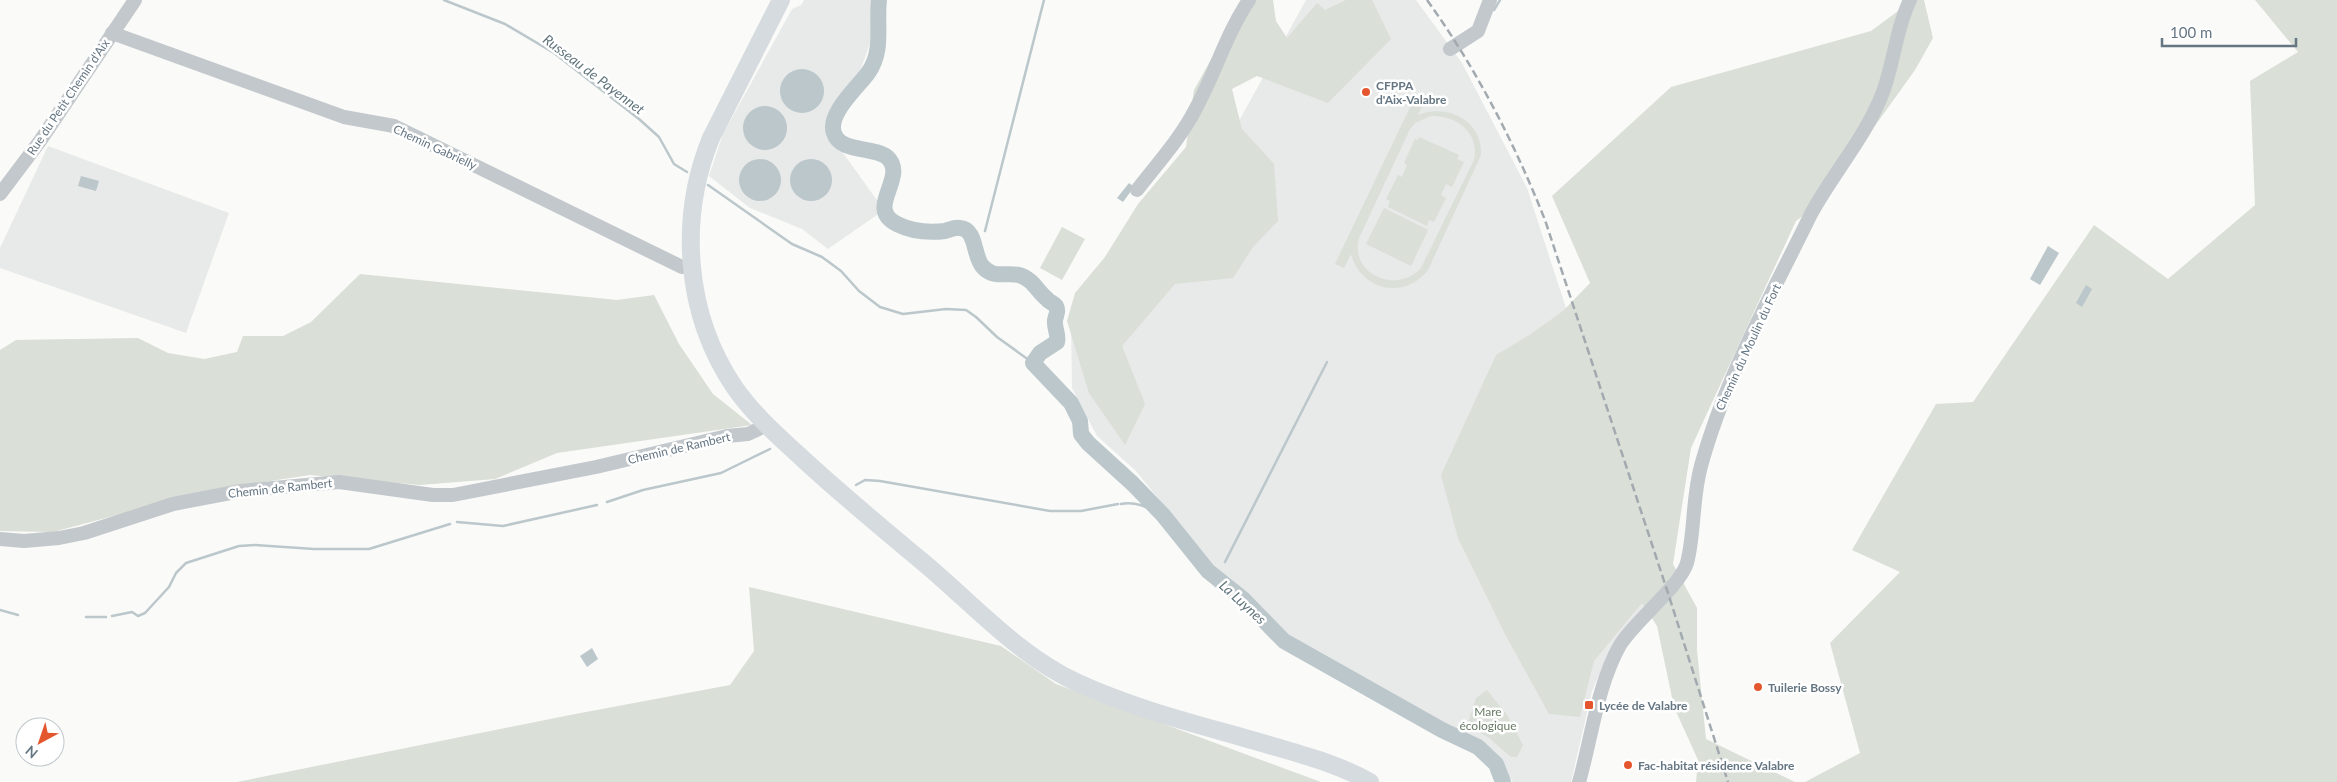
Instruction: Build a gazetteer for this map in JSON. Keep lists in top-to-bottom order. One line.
{"streets":{"street":["Rue du Petit Chemin d'Aix","Chemin Gabrielly","Chemin du Moulin du Fort","Chemin de Rambert"]},"crossings":[["Rue du Petit Chemin d'Aix","Chemin Gabrielly"]],"water":["Russeau de Payennet","La Luynes"],"parks":["Mare écologique"],"places":{"other":["CFPPA d'Aix-Valabre","Tuilerie Bossy","Fac-habitat résidence Valabre"],"transit":["Lycée de Valabre"]},"scale_bar":"100 m","north":"bottom left"}
